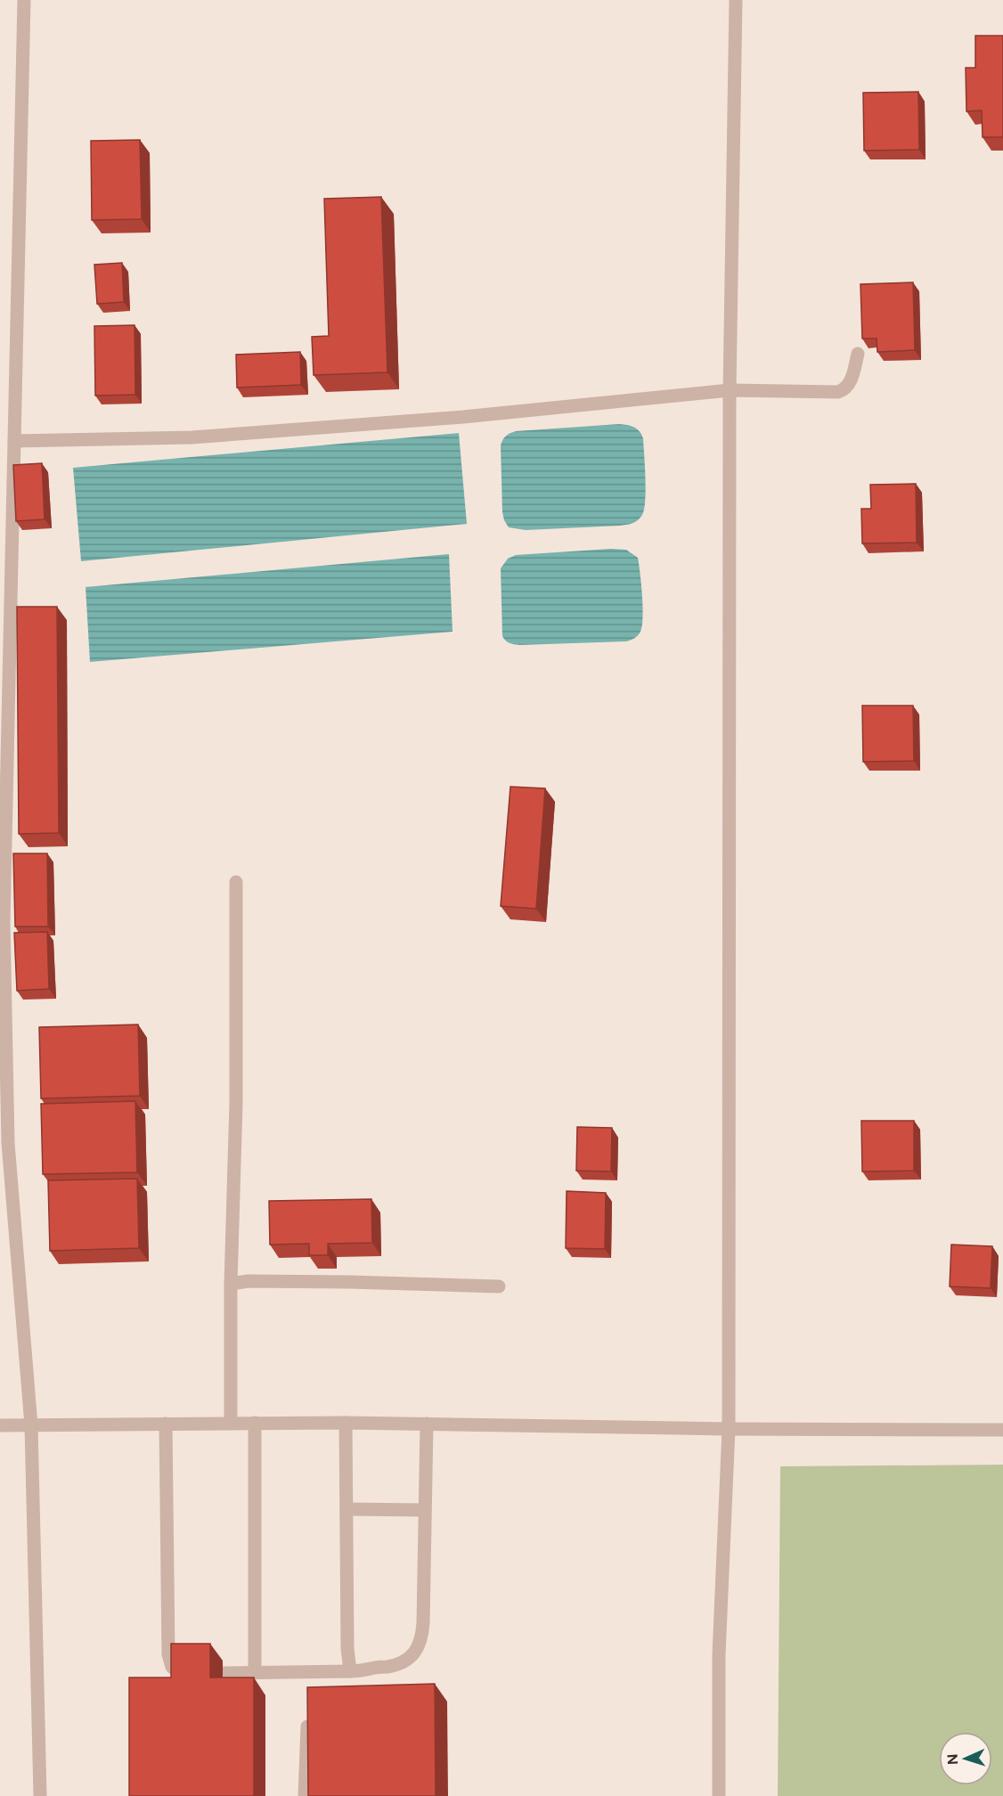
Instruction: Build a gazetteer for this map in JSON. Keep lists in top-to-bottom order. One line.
{"north":"left"}
